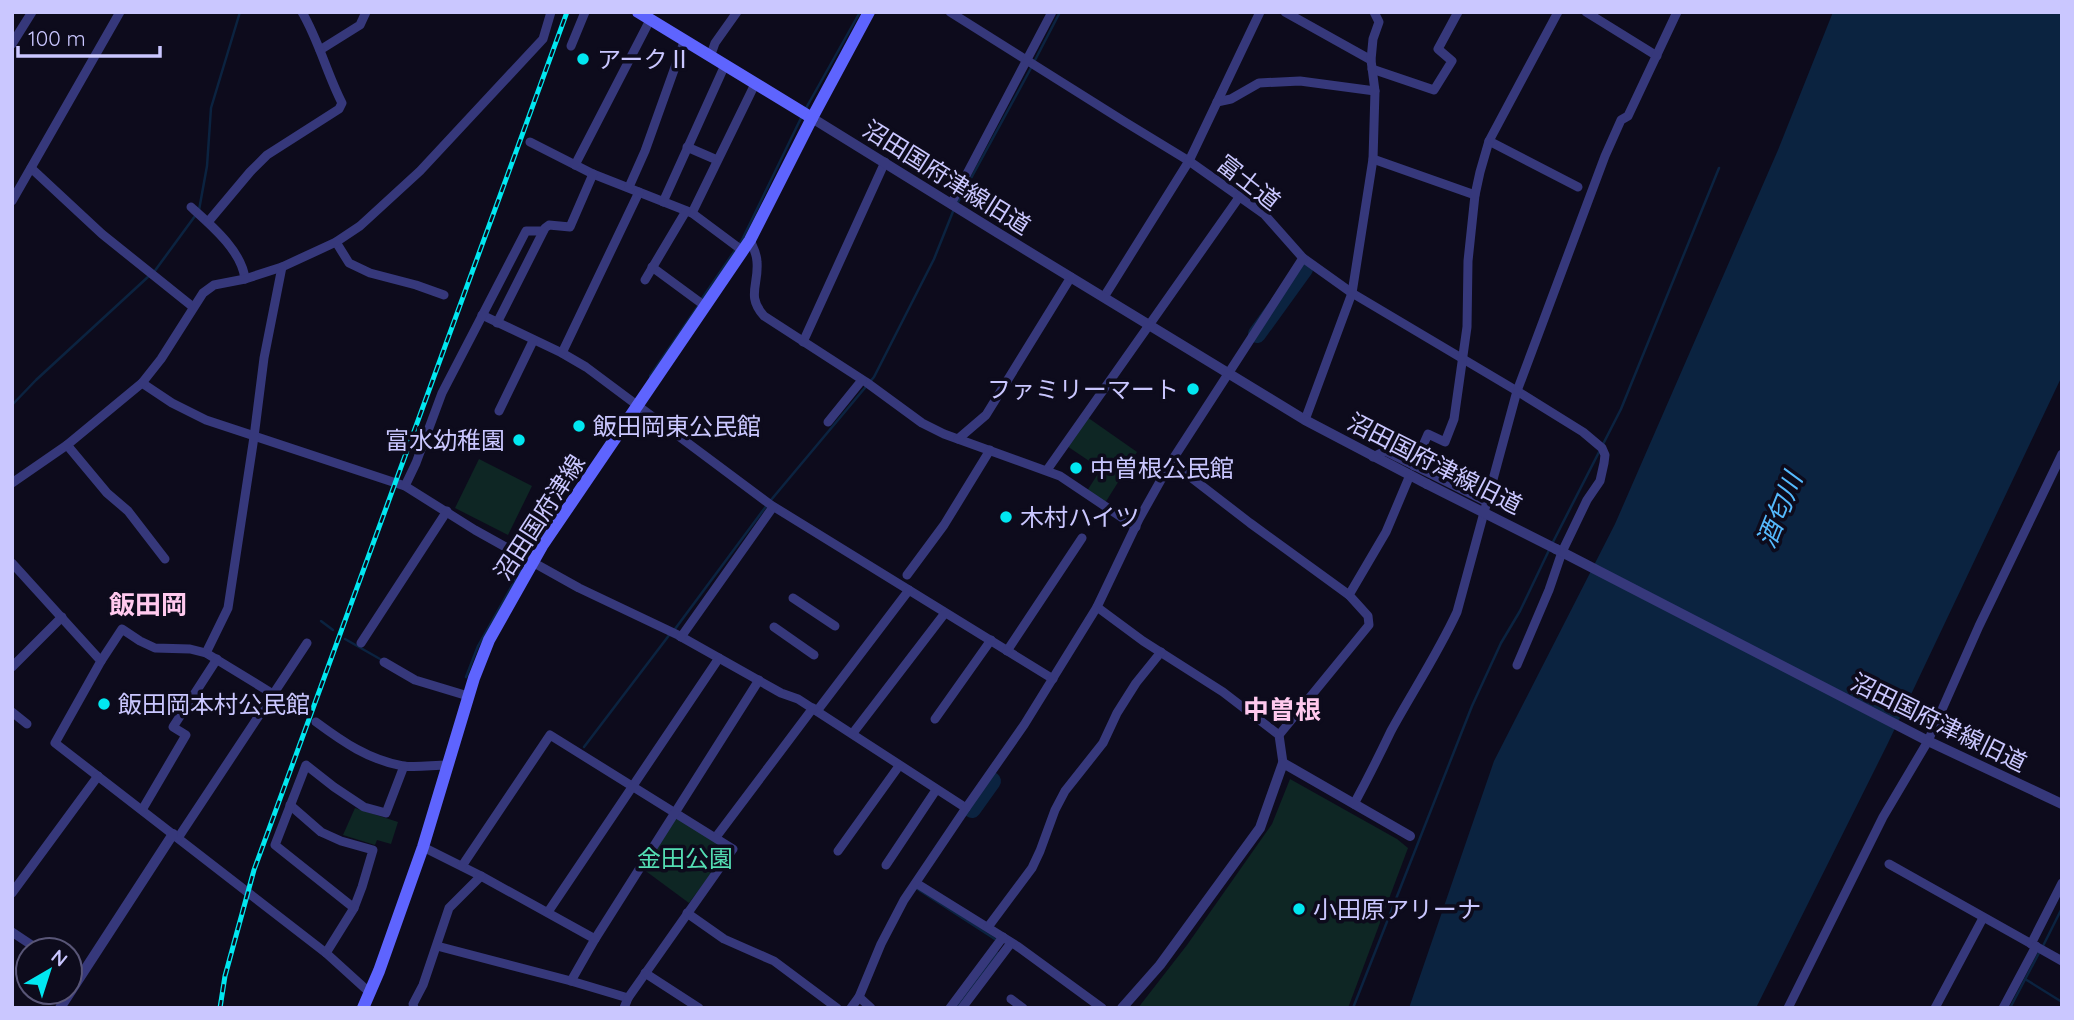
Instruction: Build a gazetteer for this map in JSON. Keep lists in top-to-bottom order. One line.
{"streets":{"main road":["沼田国府津線"],"street":["沼田国府津線旧道","富士道"]},"crossings":[["沼田国府津線旧道","富士道"],["沼田国府津線旧道","沼田国府津線"]],"districts":["飯田岡","中曽根"],"water":["酒匂川"],"parks":["金田公園"],"places":["アークⅡ","ファミリーマート","飯田岡東公民館","富水幼稚園","中曽根公民館","木村ハイツ","飯田岡本村公民館","小田原アリーナ"],"scale_bar":"100 m","north":"top right"}
